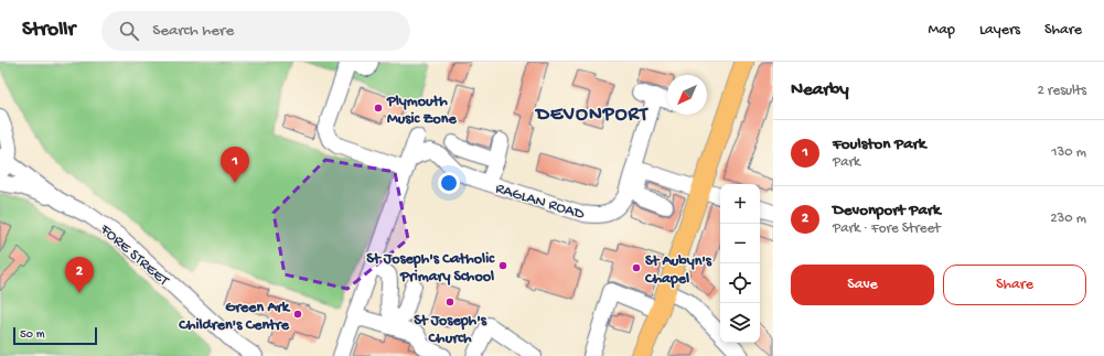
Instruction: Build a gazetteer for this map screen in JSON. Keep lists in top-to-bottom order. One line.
{"streets":{"street":["RAGLAN ROAD","FORE STREET"]},"districts":["DEVONPORT"],"places":["Plymouth Music Zone","St Joseph's Catholic Primary School","St Aubyn's Chapel","St Joseph's Church","Green Ark Children's Centre"],"scale_bar":"50 m","north":"bottom left","page":{"header":"Strollr","search":"Search here","nav":["Map","Layers","Share"],"heading":["Nearby","2 results"],"list":[{"mark":"1","name":"Foulston Park","note":"Park","value":"130 m"},{"mark":"2","name":"Devonport Park","note":"Park · Fore Street","value":"230 m"}],"pins":["1","2"],"map_buttons":["+","−"],"buttons":["Save","Share"],"scale":"50 m"}}
